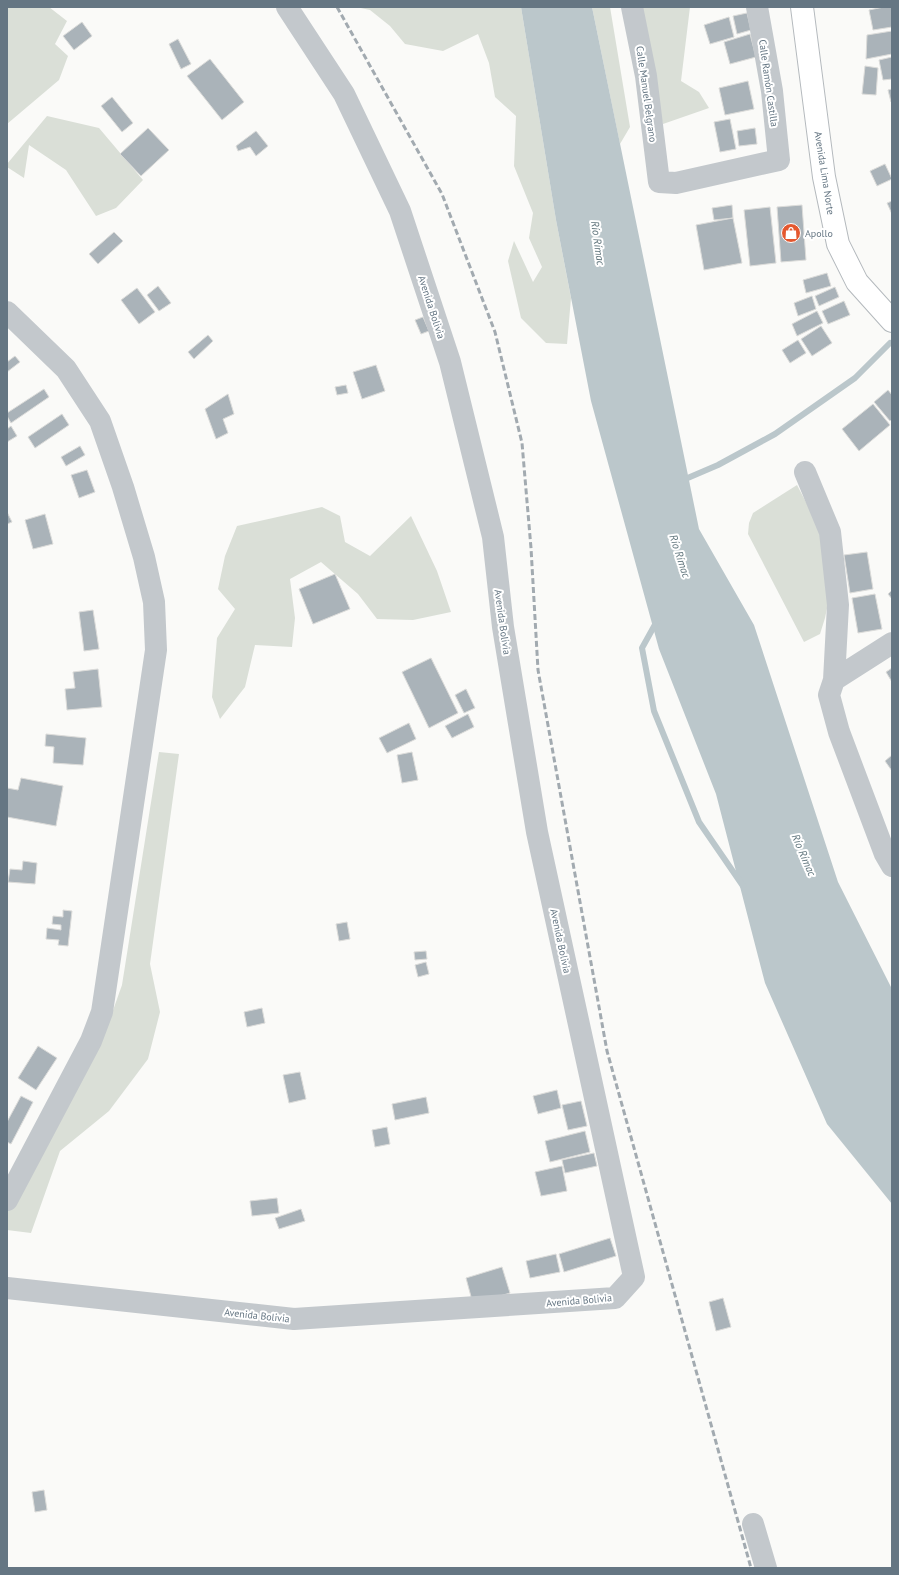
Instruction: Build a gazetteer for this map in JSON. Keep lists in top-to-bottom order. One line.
{"streets":{"highway":["Avenida Lima Norte"],"street":["Calle Ramón Castilla","Calle Manuel Belgrano","Avenida Bolivia"]},"crossings":[["Calle Ramón Castilla","Calle Manuel Belgrano"]],"water":["Río Rímac"],"places":{"shop":["Apollo"]}}
